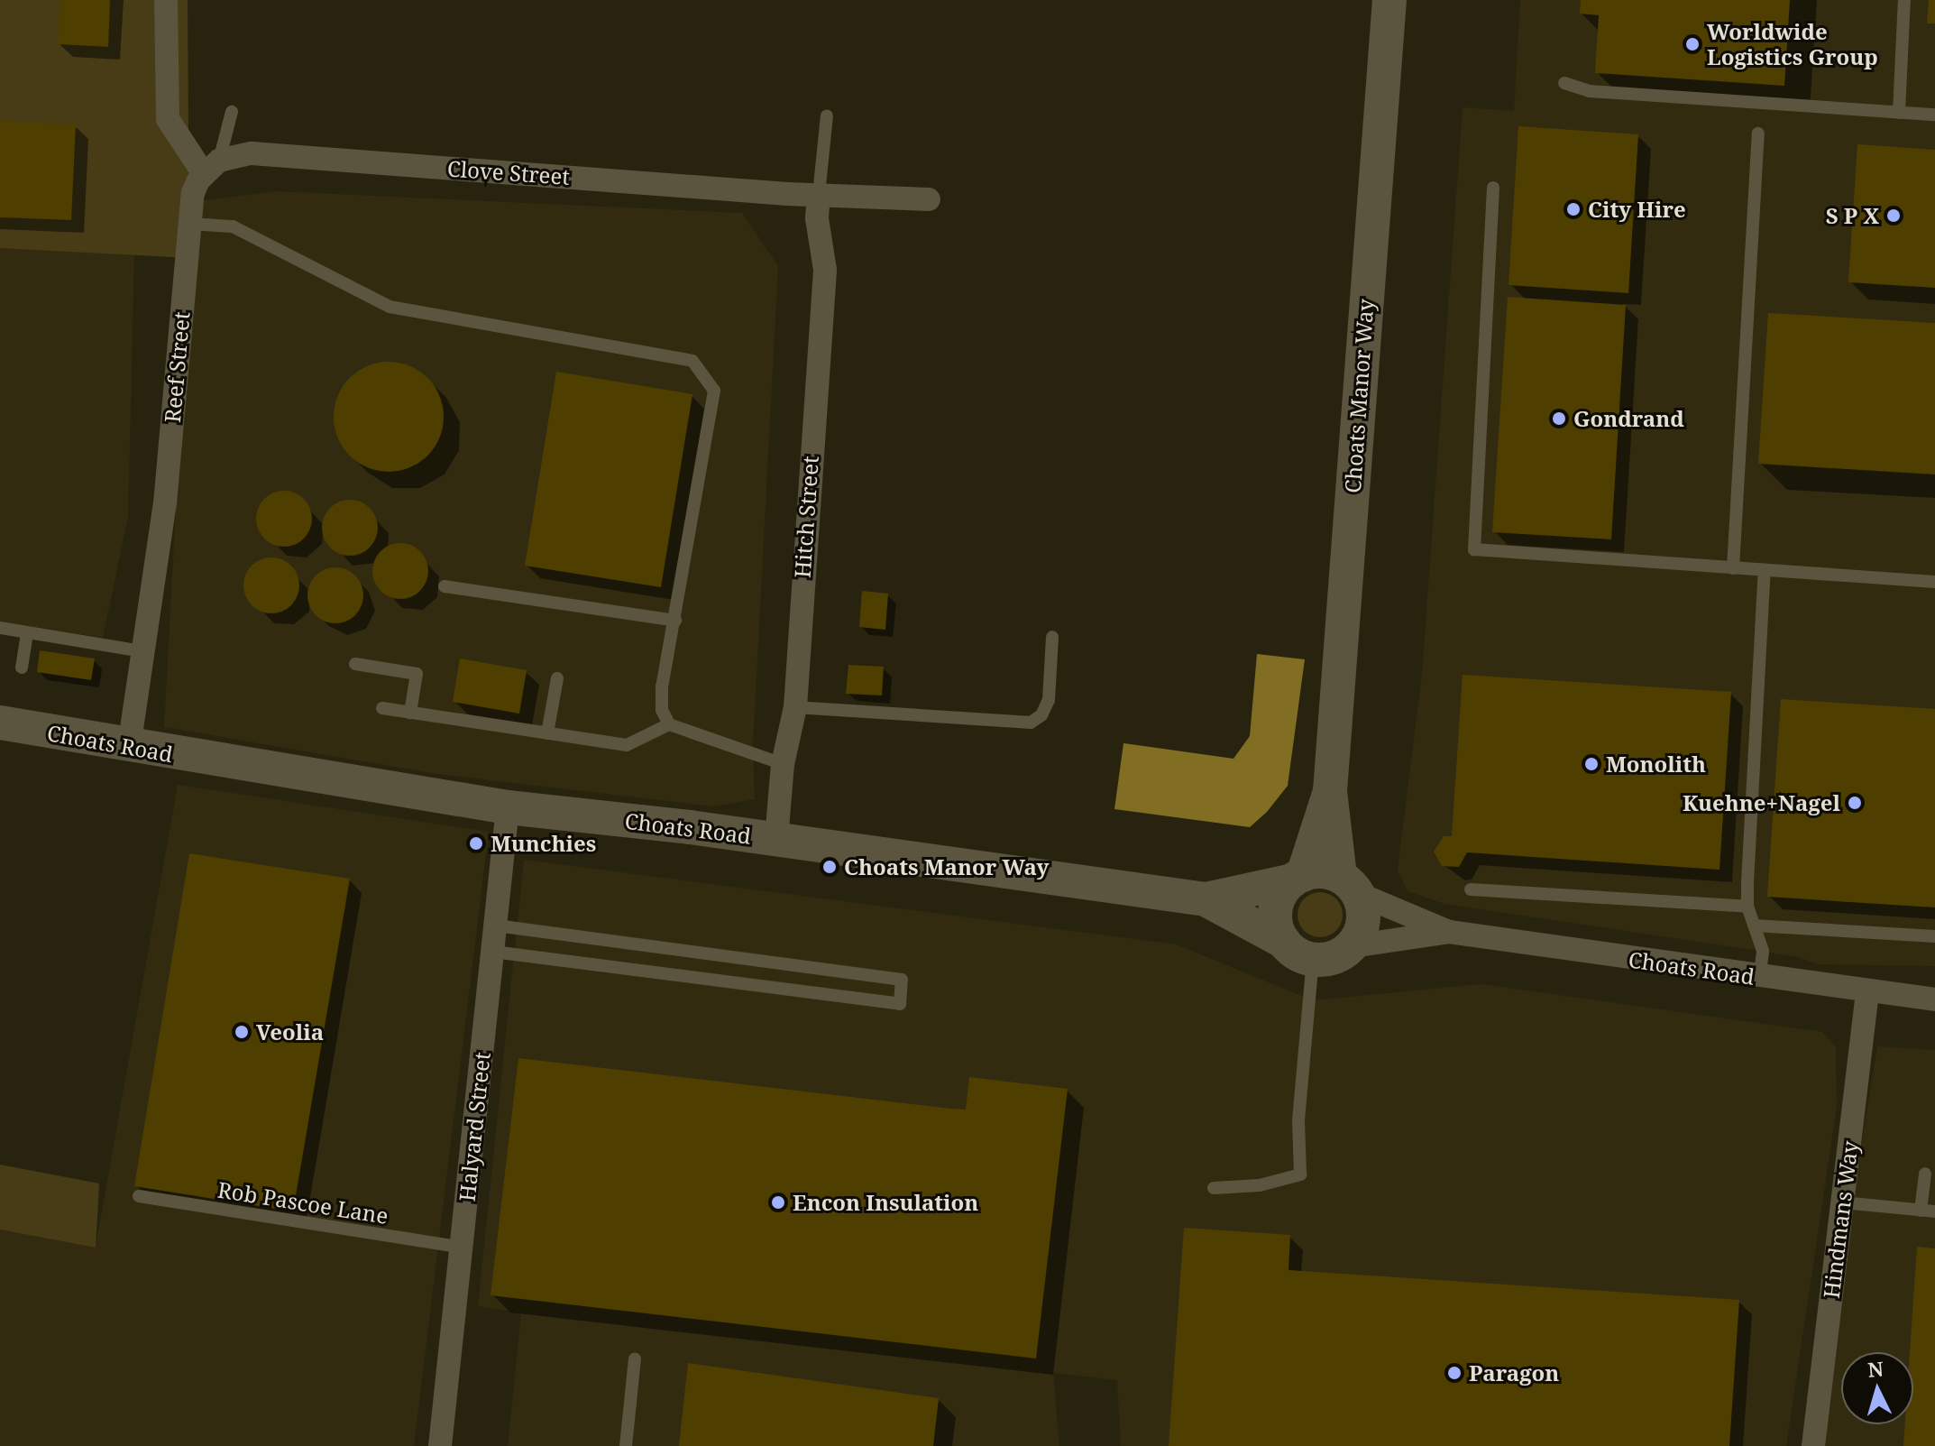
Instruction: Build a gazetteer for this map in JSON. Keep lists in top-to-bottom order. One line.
{"streets":{"street":["Clove Street","Reef Street","Choats Manor Way","Hitch Street","Choats Road","Halyard Street","Hindmans Way"],"lane":["Rob Pascoe Lane"]},"crossings":[["Clove Street","Reef Street"],["Clove Street","Hitch Street"],["Reef Street","Choats Road"],["Choats Manor Way","Choats Road"],["Hitch Street","Choats Road"],["Choats Road","Halyard Street"],["Choats Road","Hindmans Way"],["Halyard Street","Rob Pascoe Lane"]],"places":["Worldwide Logistics Group","City Hire","S P X","Gondrand","Monolith","Kuehne+Nagel","Munchies","Choats Manor Way","Veolia","Encon Insulation","Paragon"],"north":"top"}
